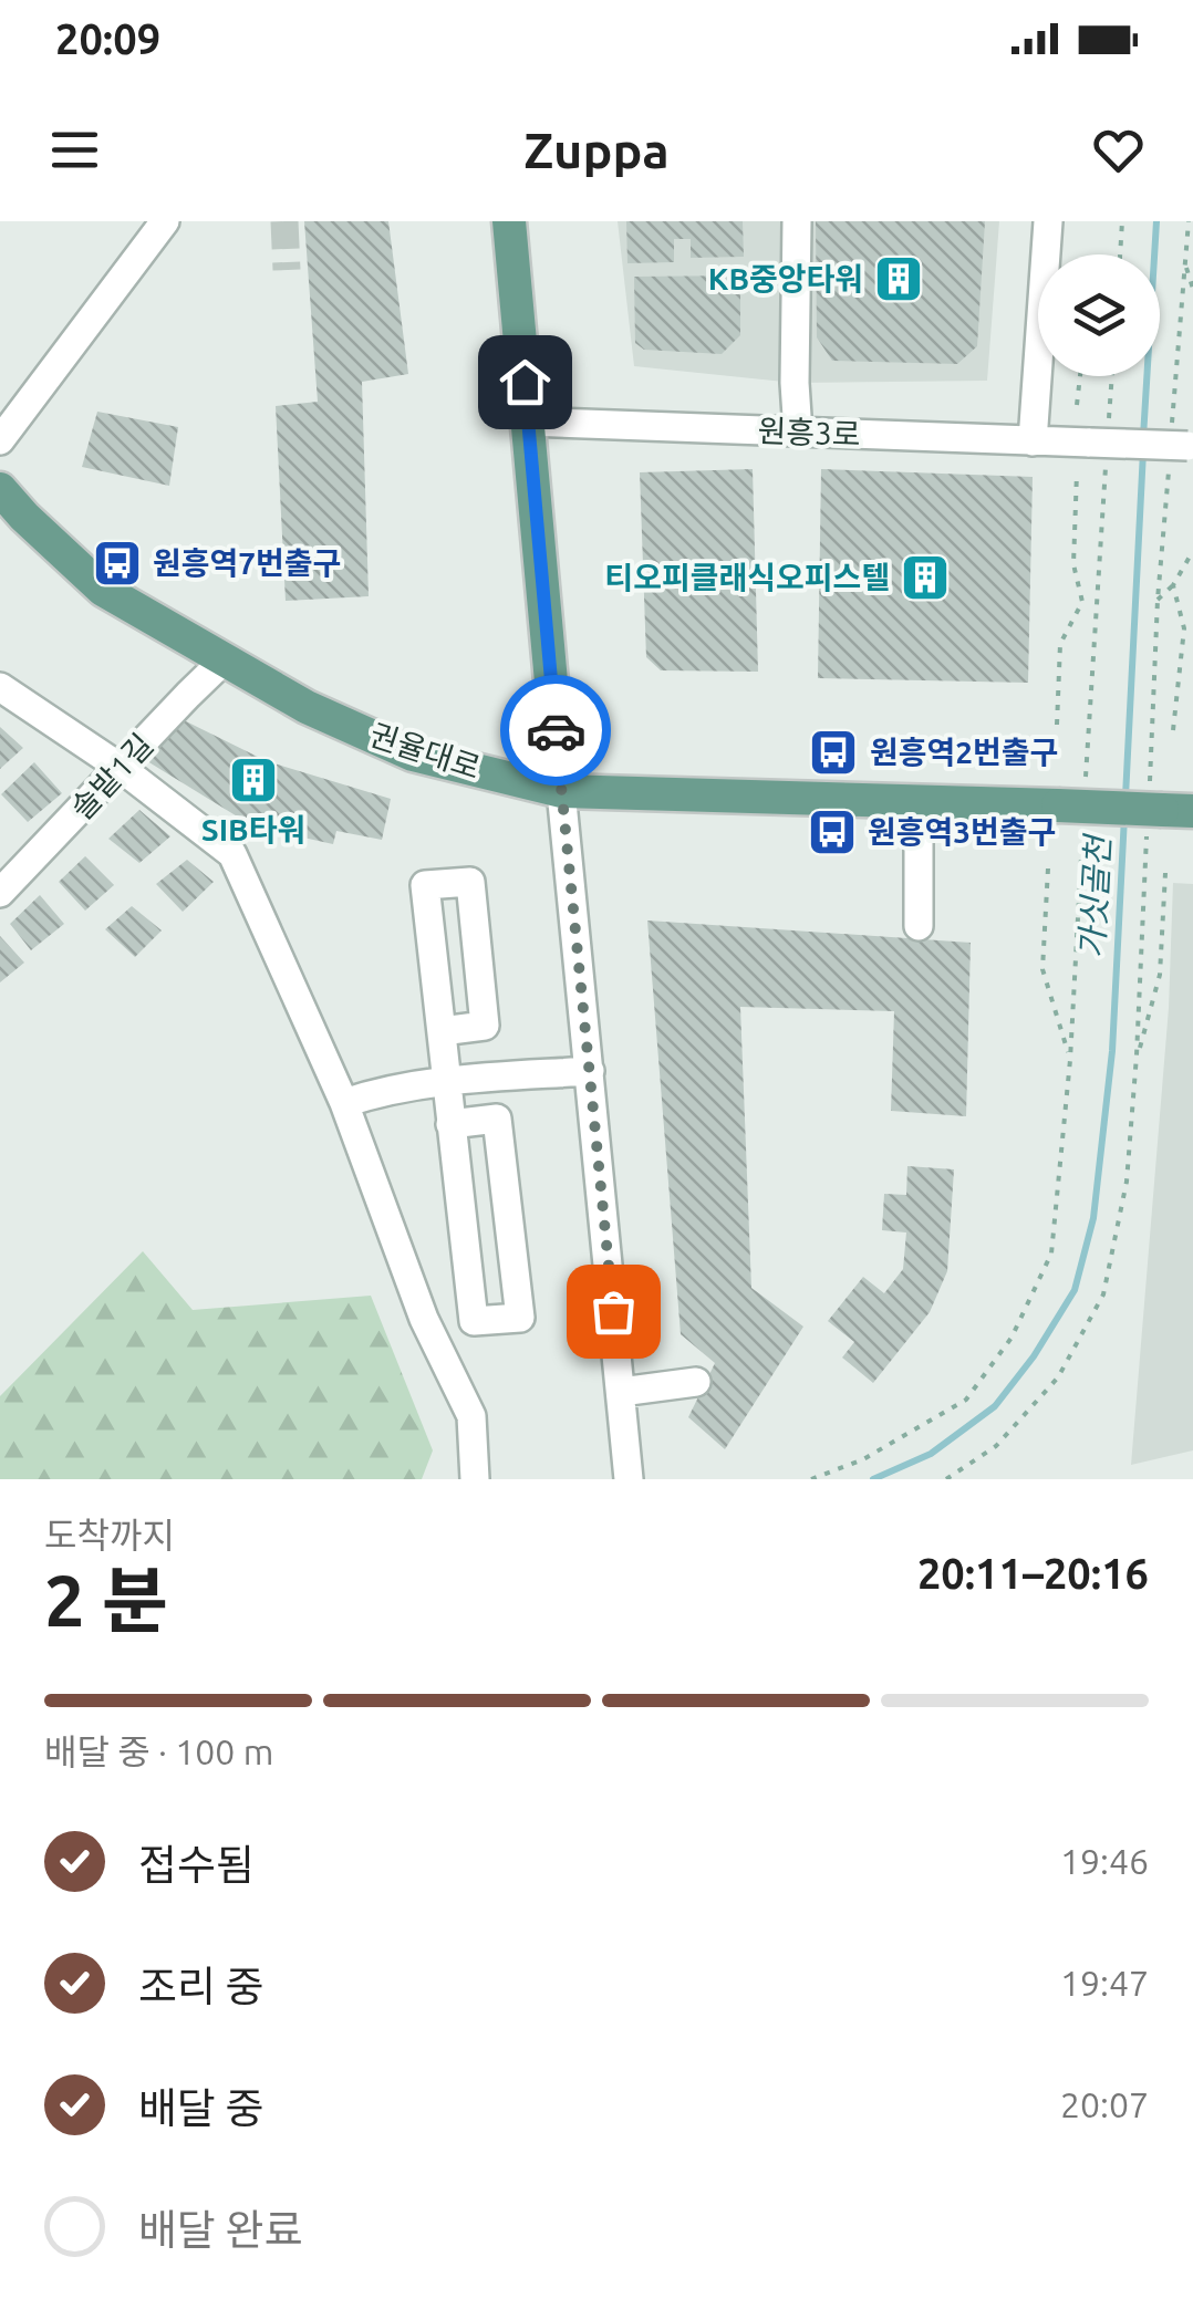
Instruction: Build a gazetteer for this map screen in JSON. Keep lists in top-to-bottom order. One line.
{"streets":{"main road":["권율대로"],"street":["원흥3로","솔밭1길"]},"crossings":[["권율대로","솔밭1길"]],"water":["가싯골천"],"places":{"building":["KB중앙타워","티오피클래식오피스텔","SIB타워"],"bus stop":["원흥역7번출구","원흥역2번출구","원흥역3번출구"]},"page":{"status":"20:09","header":"Zuppa","heading":["2 분","도착까지","20:11–20:16"],"bar":"배달 중 · 100 m","list":[["접수됨","19:46"],["조리 중","19:47"],["배달 중","20:07"],"배달 완료"]}}
